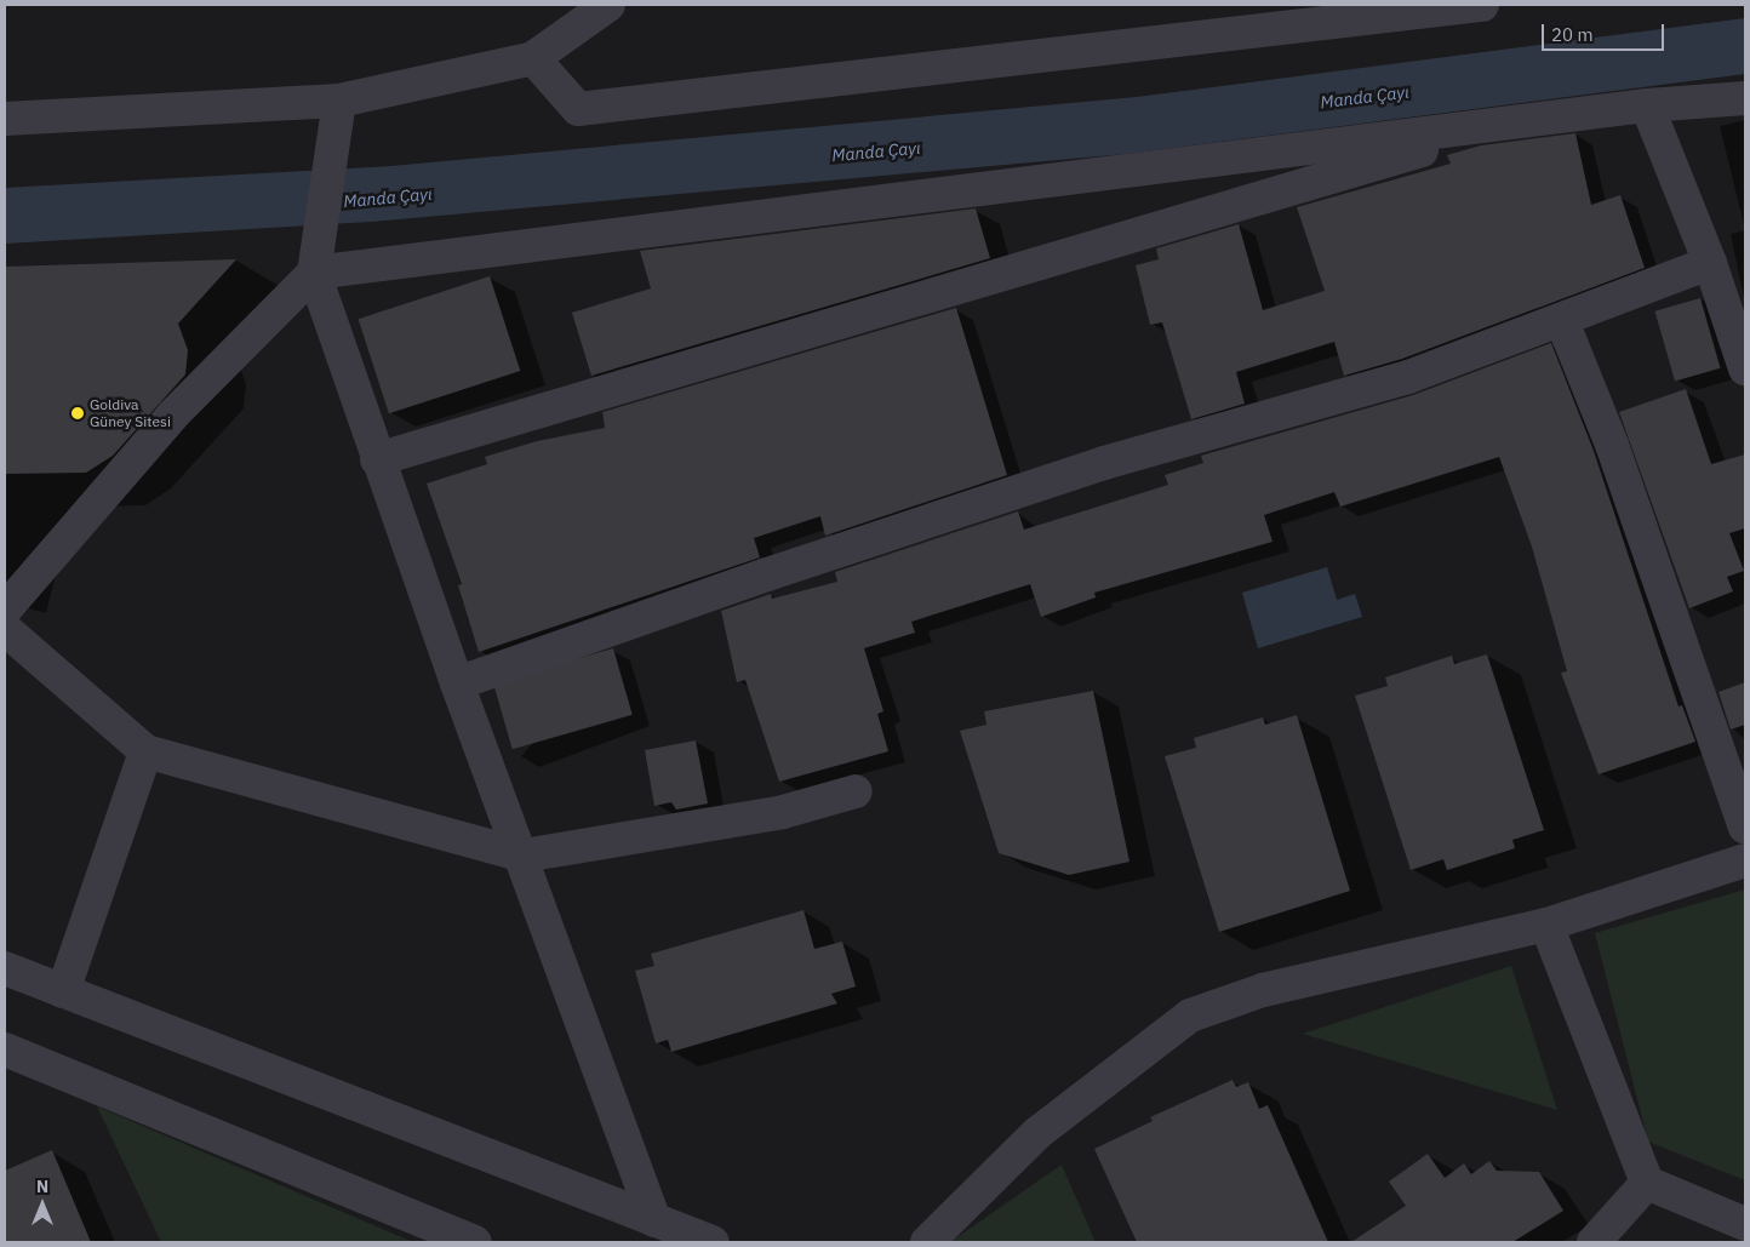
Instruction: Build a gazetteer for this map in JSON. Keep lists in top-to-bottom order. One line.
{"water":["Manda Çayı"],"places":["Goldiva Güney Sitesi"],"scale_bar":"20 m","north":"top"}
